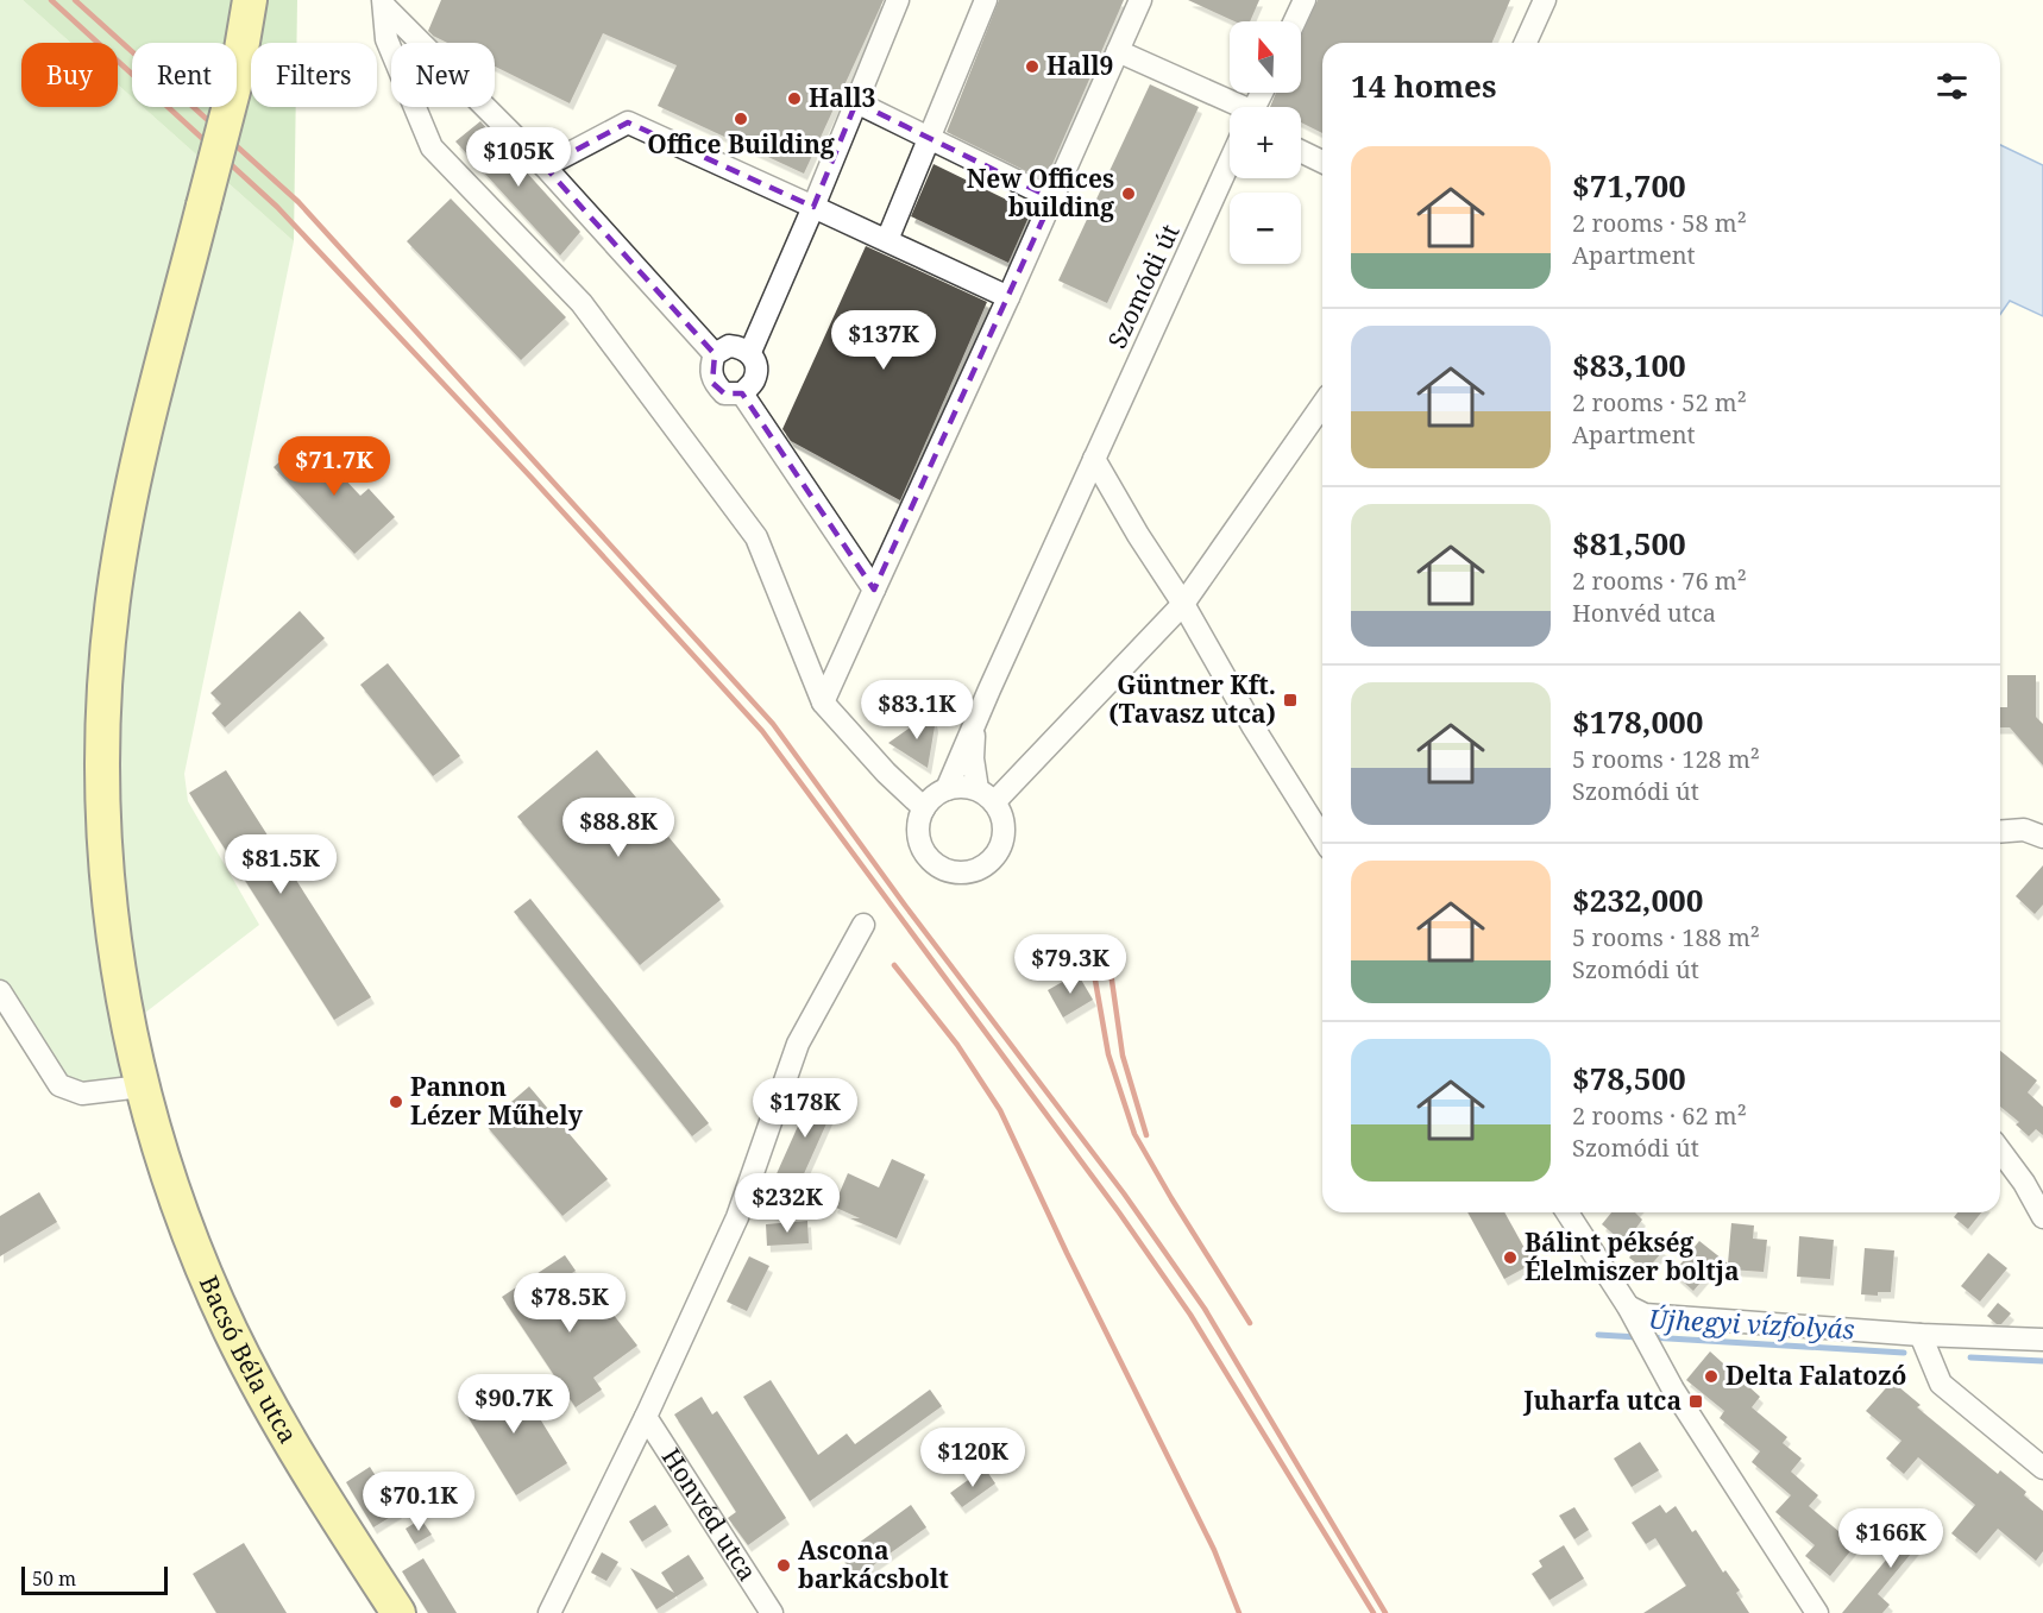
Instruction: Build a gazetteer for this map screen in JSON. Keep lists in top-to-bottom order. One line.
{"streets":{"main road":["Bacsó Béla utca"],"street":["Szomódi út","Honvéd utca"]},"water":["Újhegyi vízfolyás"],"places":{"other":["Hall9","Hall3","Office Building","New Offices building","Pannon Lézer Műhely","Bálint pékség Élelmiszer boltja","Delta Falatozó","Ascona barkácsbolt"],"transit":["Güntner Kft. (Tavasz utca)","Juharfa utca"]},"scale_bar":"50 m","north":"top","page":{"map_buttons":["+","−"],"chip":["Buy","Rent","Filters","New"],"heading":"14 homes","price":["$105K","$137K","$71.7K","$83.1K","$88.8K","$81.5K","$79.3K","$178K","$232K","$78.5K","$90.7K","$120K","$70.1K","$166K"],"list":[{"name":"$71,700","note":"2 rooms · 58 m² · Apartment"},{"name":"$83,100","note":"2 rooms · 52 m² · Apartment"},{"name":"$81,500","note":"2 rooms · 76 m² · Honvéd utca"},{"name":"$178,000","note":"5 rooms · 128 m² · Szomódi út"},{"name":"$232,000","note":"5 rooms · 188 m² · Szomódi út"},{"name":"$78,500","note":"2 rooms · 62 m² · Szomódi út"}],"scale":"50 m"}}
